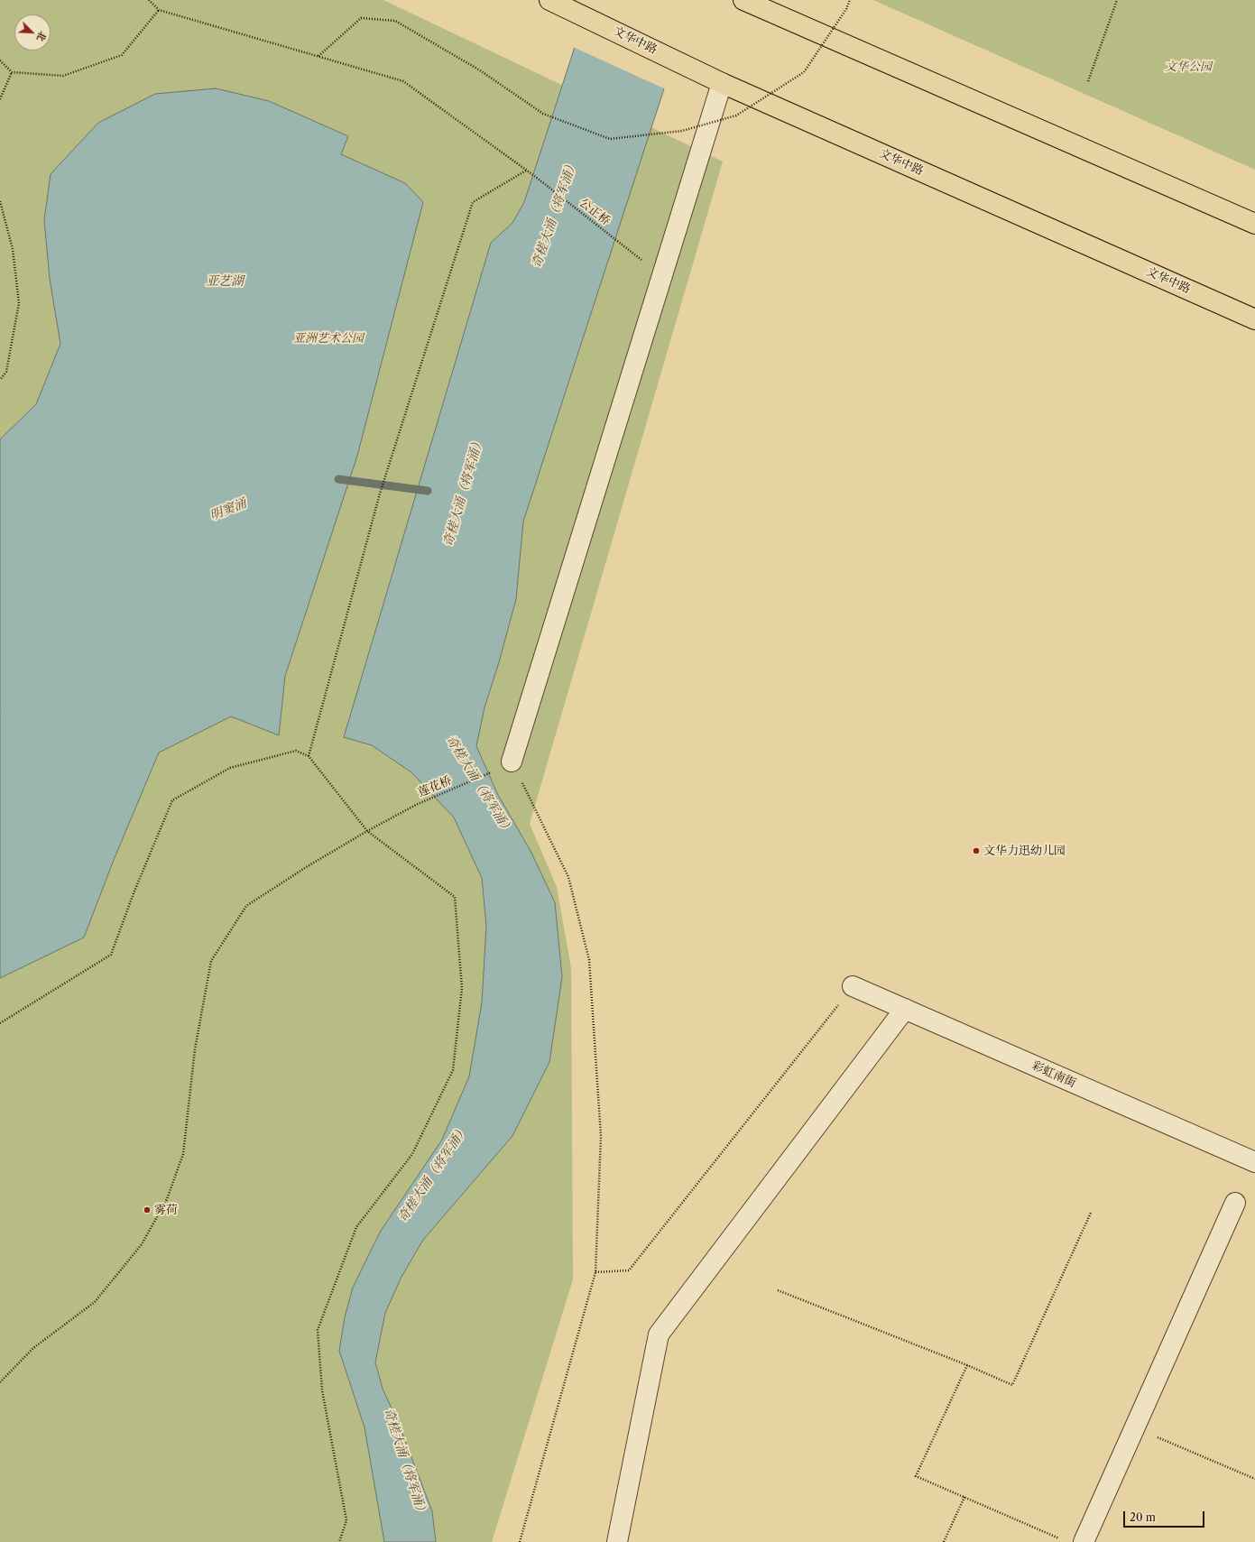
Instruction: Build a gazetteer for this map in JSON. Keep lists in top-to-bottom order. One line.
{"streets":{"main road":["文华中路"],"street":["彩虹南街"],"path":["公正桥","莲花桥"]},"water":["奇槎大涌（将军涌）","亚艺湖","明窦涌"],"parks":["文华公园","亚洲艺术公园"],"places":["文华力迅幼儿园","雾荷"],"scale_bar":"20 m","north":"bottom right"}
